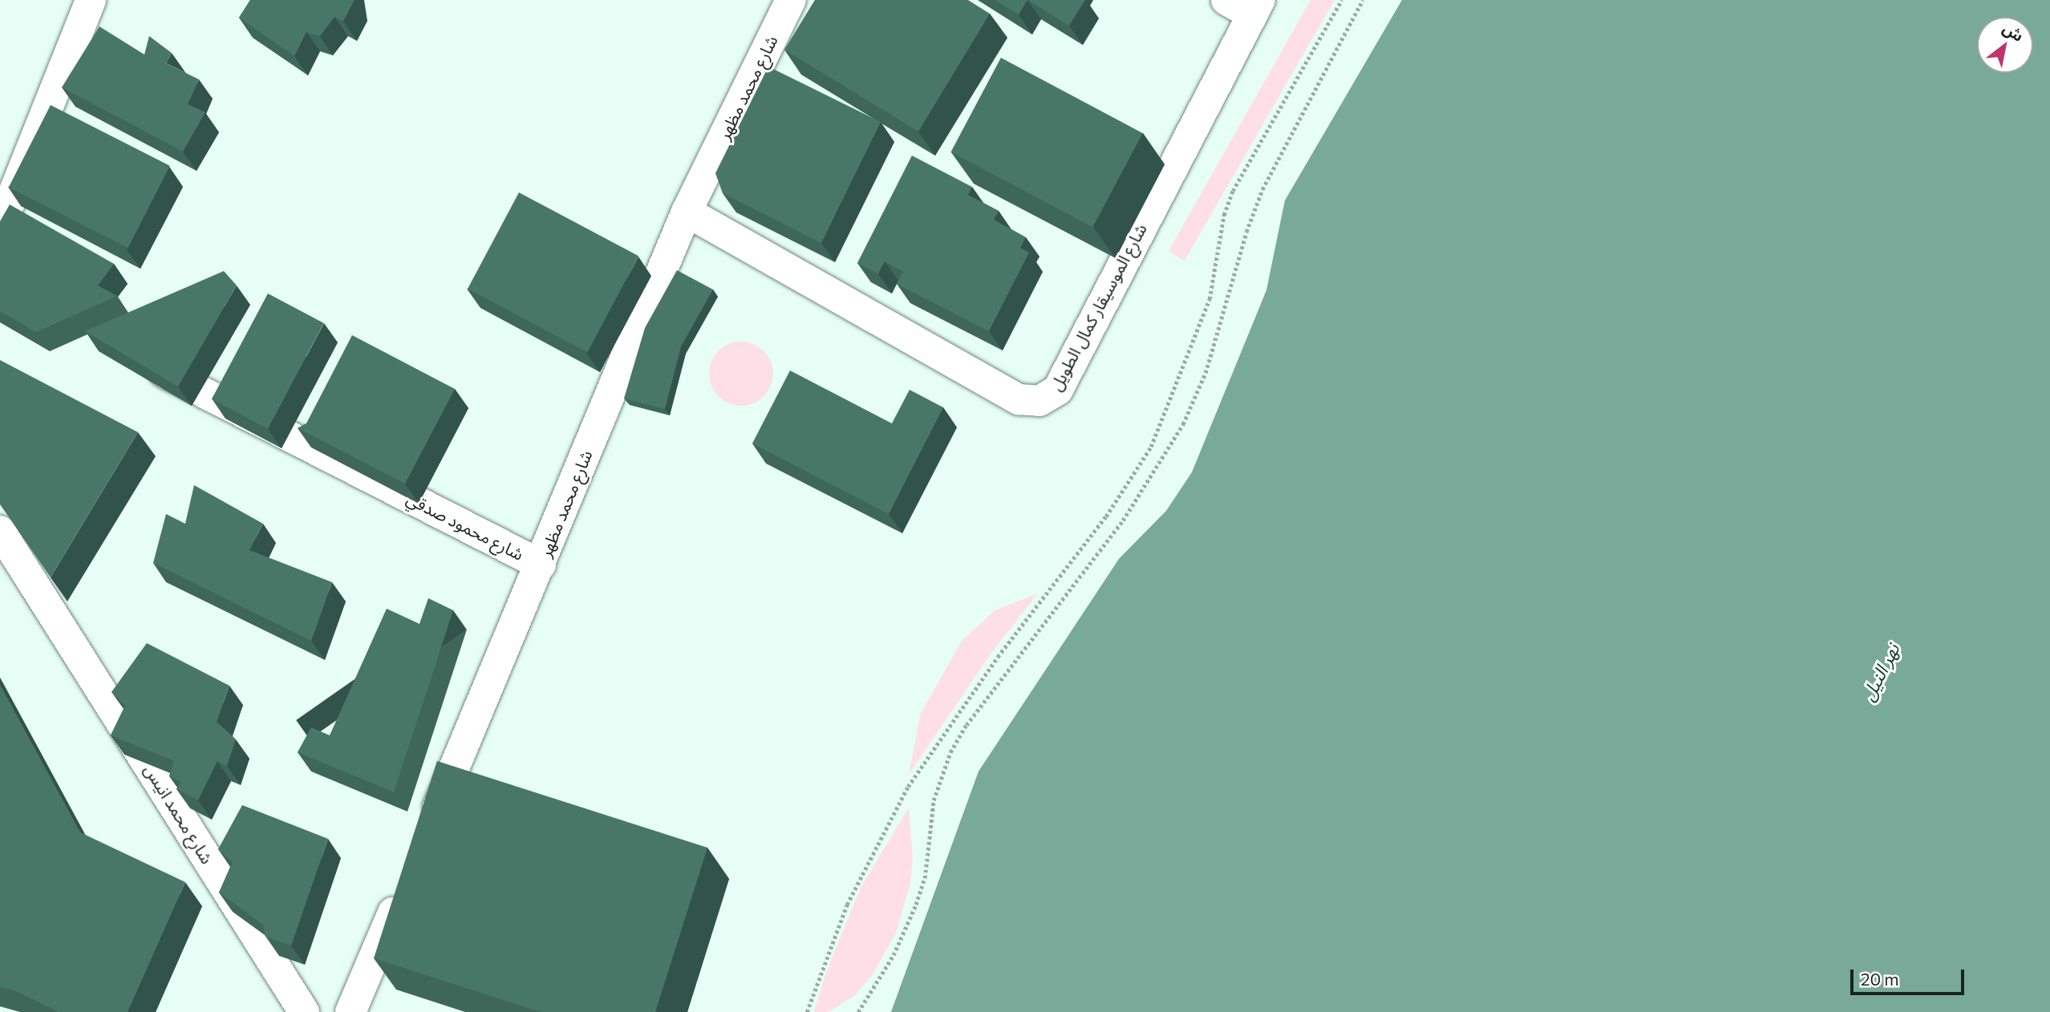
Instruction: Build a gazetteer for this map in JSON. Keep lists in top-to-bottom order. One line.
{"streets":{"street":["شارع محمد مظهر","شارع الموسيقار كمال الطويل","شارع محمود صدقي","شارع محمد انيس"]},"crossings":[["شارع محمد مظهر","شارع الموسيقار كمال الطويل"],["شارع محمد مظهر","شارع محمود صدقي"]],"water":["نهر النيل"],"scale_bar":"20 m","north":"top right"}
